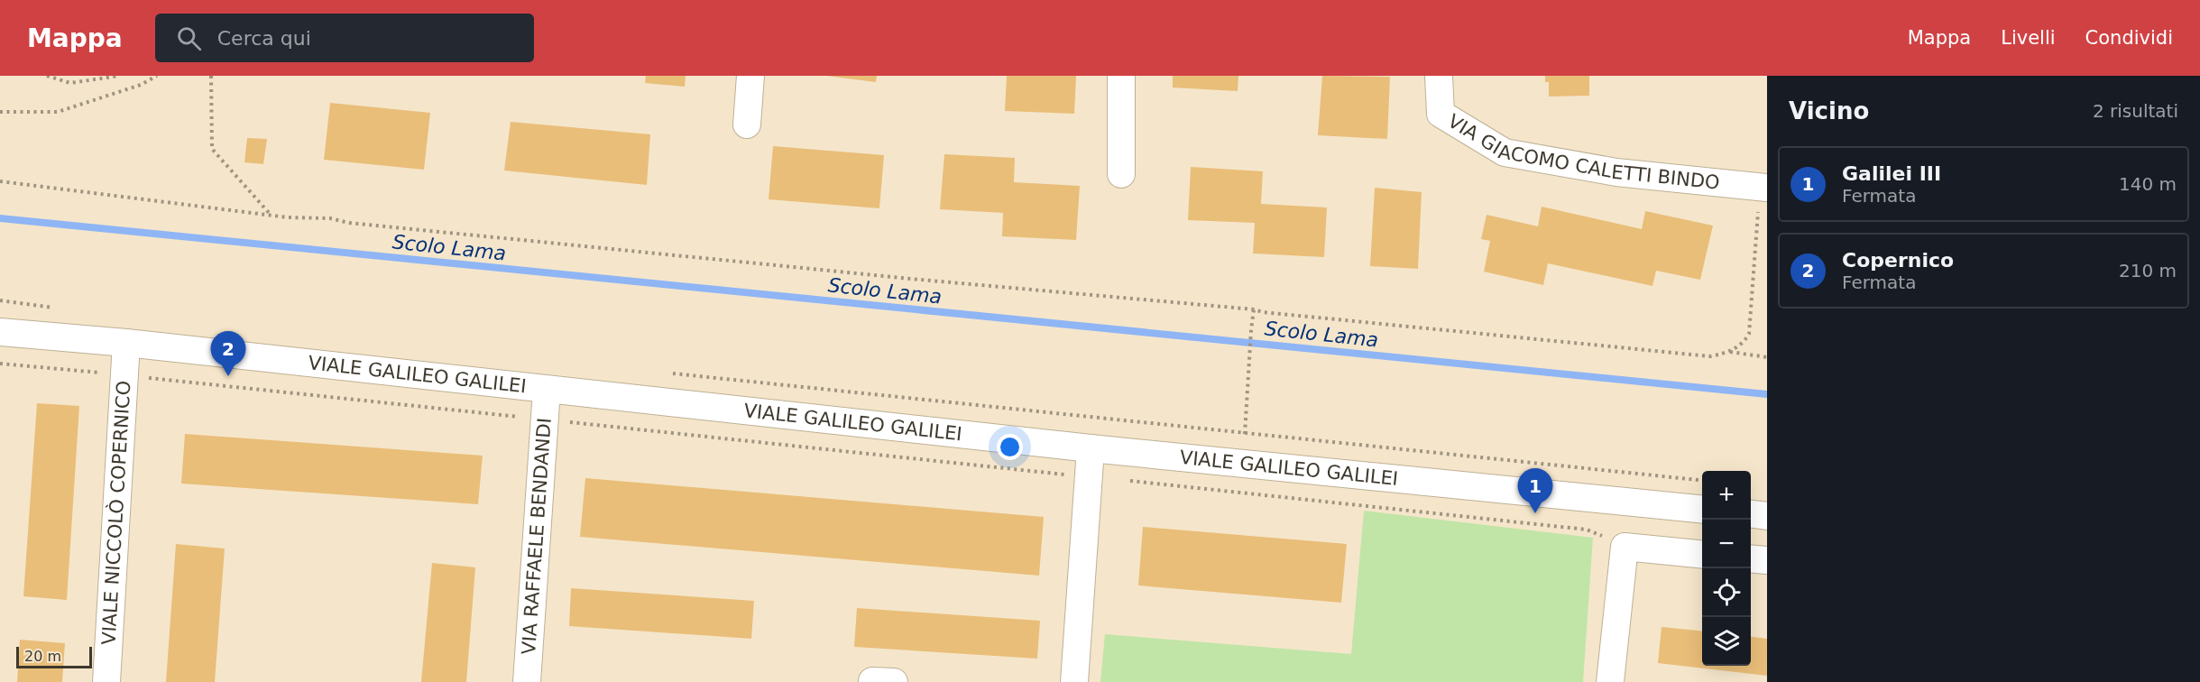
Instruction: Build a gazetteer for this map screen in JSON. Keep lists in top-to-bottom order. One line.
{"streets":{"street":["VIA GIACOMO CALETTI BINDO","VIALE GALILEO GALILEI","VIALE NICCOLÒ COPERNICO","VIA RAFFAELE BENDANDI"]},"crossings":[["VIALE GALILEO GALILEI","VIALE NICCOLÒ COPERNICO"],["VIALE GALILEO GALILEI","VIA RAFFAELE BENDANDI"]],"water":["Scolo Lama"],"scale_bar":"20 m","page":{"header":"Mappa","search":"Cerca qui","nav":["Mappa","Livelli","Condividi"],"heading":["Vicino","2 risultati"],"list":[{"mark":"1","name":"Galilei III","note":"Fermata","value":"140 m"},{"mark":"2","name":"Copernico","note":"Fermata","value":"210 m"}],"pins":["2","1"],"map_buttons":["+","−"],"scale":"20 m"}}
